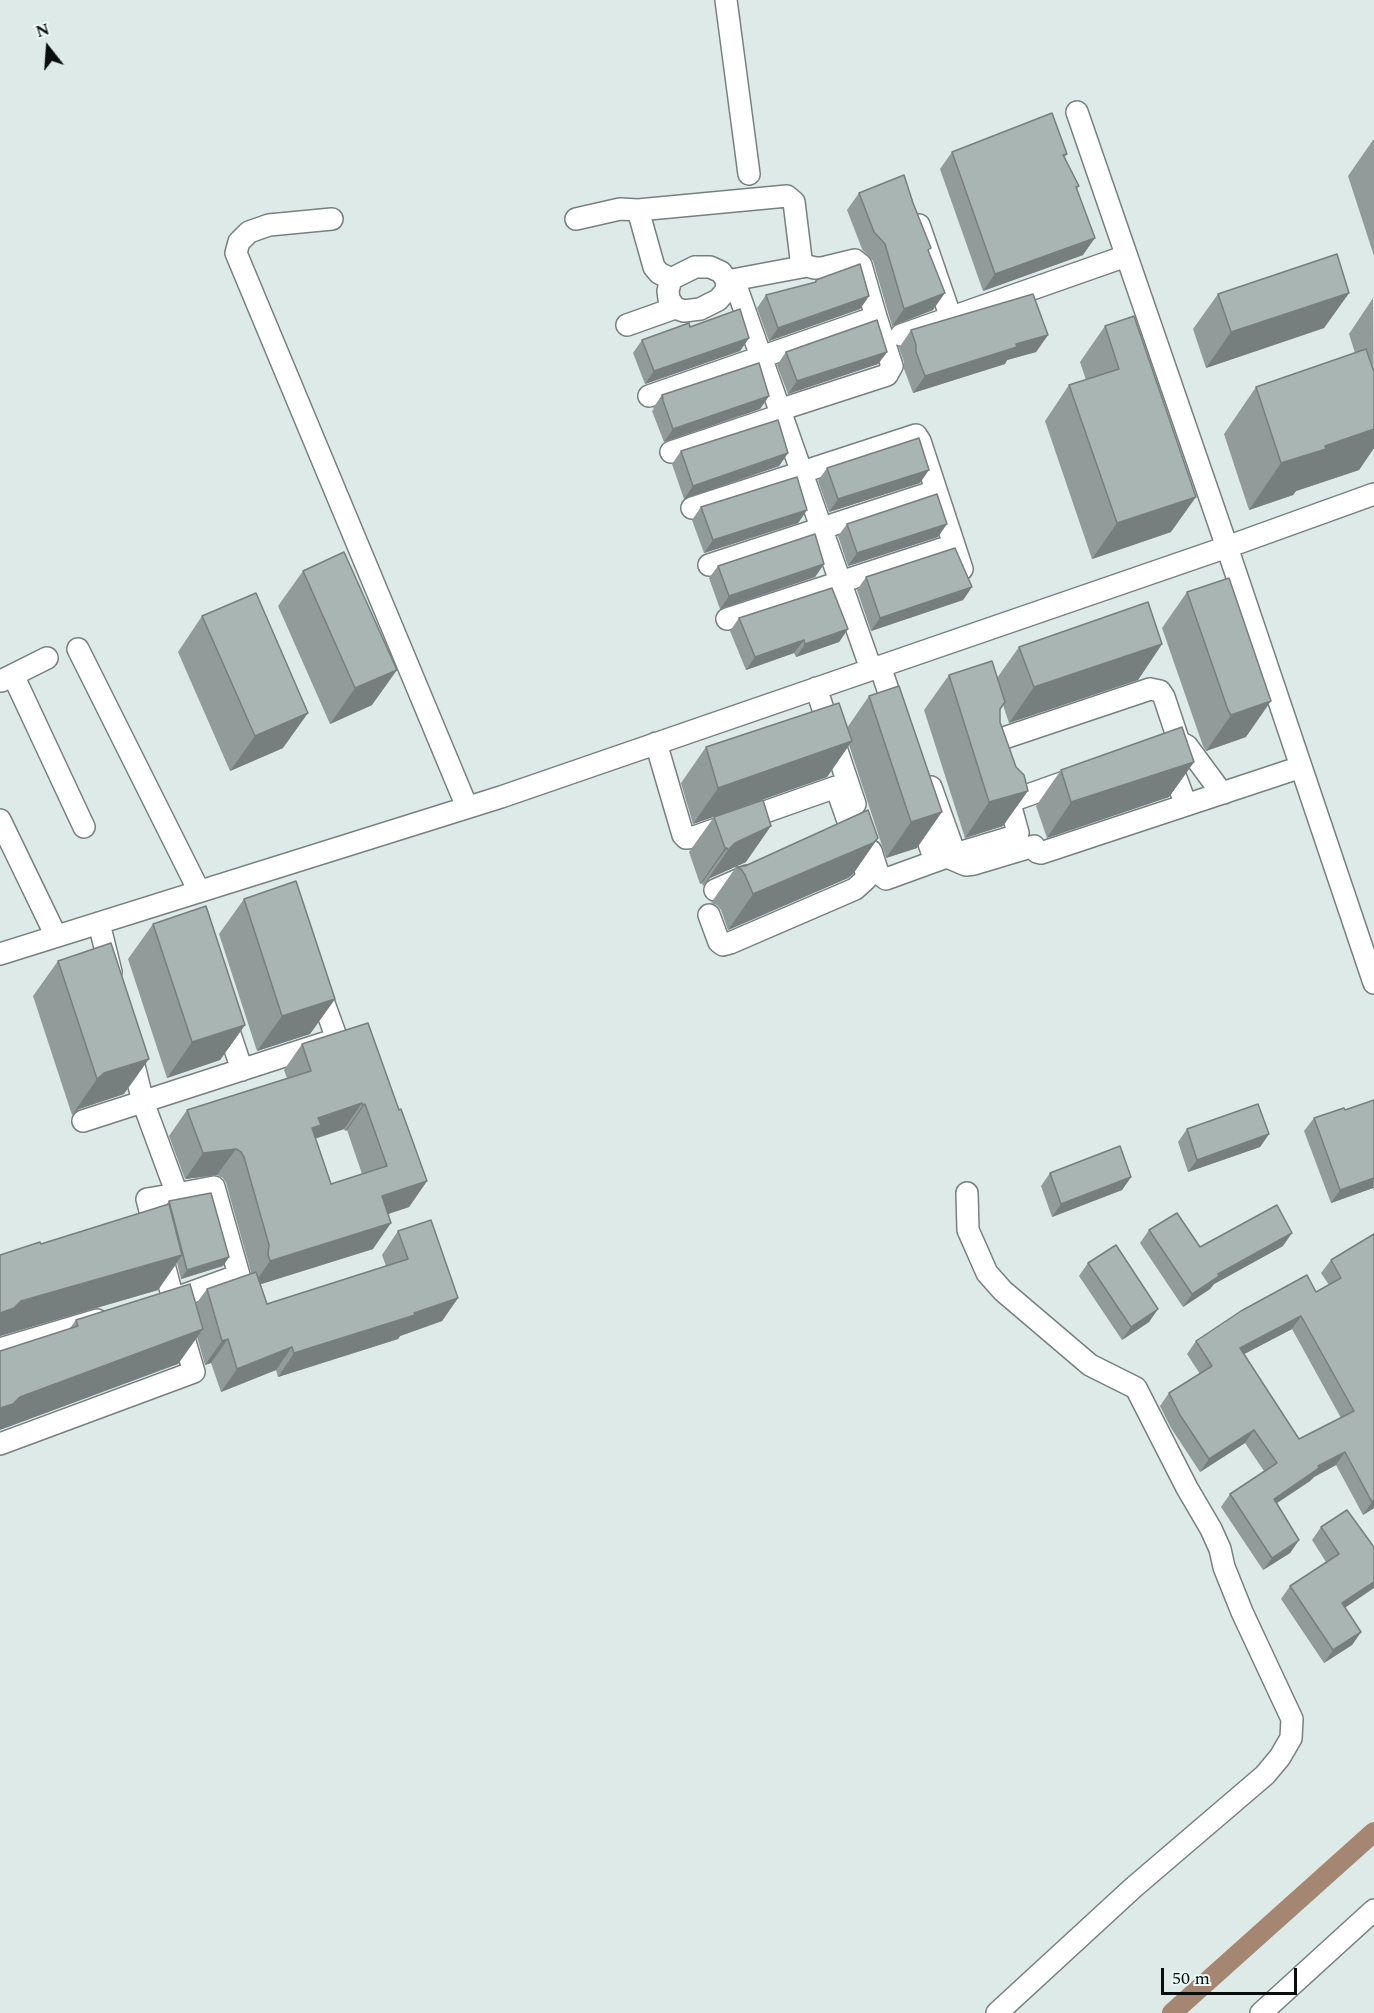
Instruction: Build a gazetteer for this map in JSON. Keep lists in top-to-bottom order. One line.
{"scale_bar":"50 m","north":"top"}
